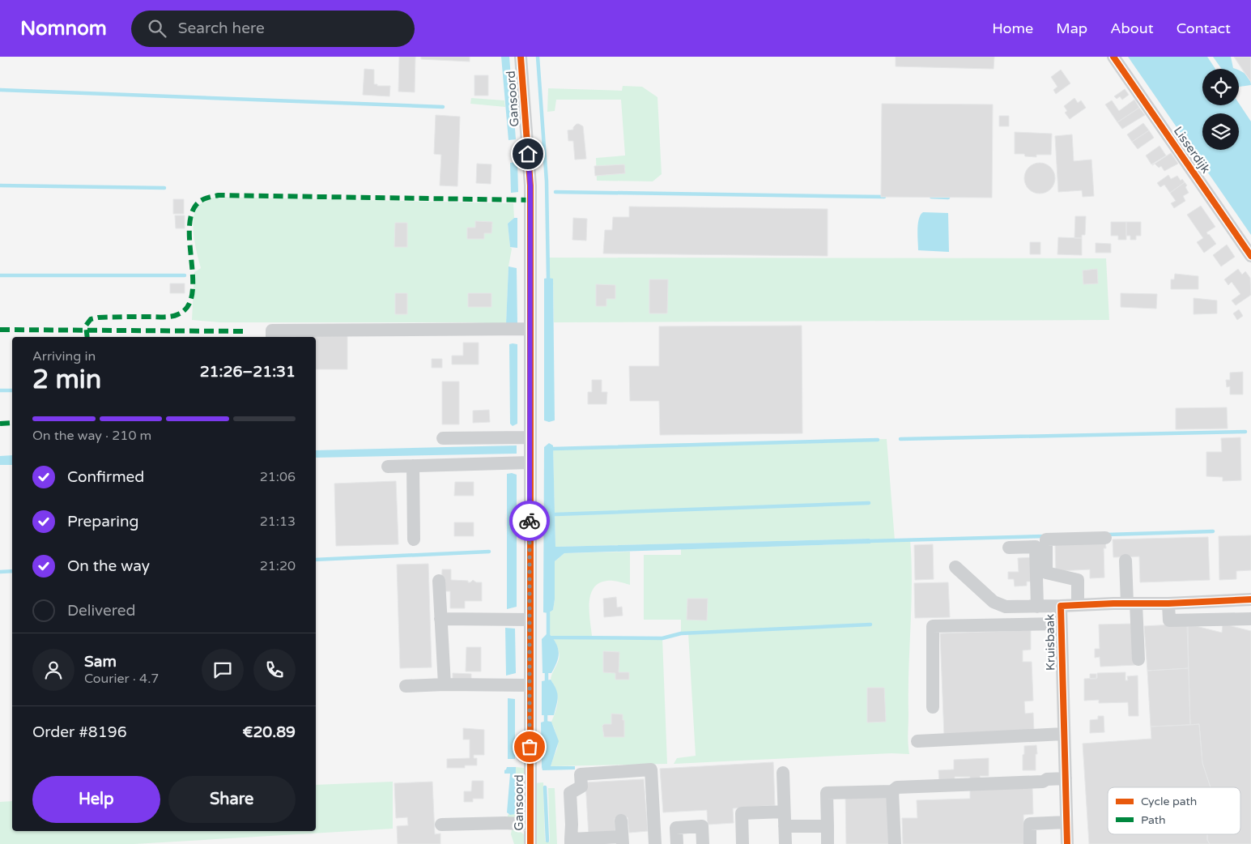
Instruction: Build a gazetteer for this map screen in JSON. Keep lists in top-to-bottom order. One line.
{"streets":{"street":["Gansoord","Lisserdijk","Kruisbaak"]},"legend":["Cycle path","Path"],"page":{"header":"Nomnom","search":"Search here","nav":["Home","Map","About","Contact"],"heading":["2 min","Arriving in","21:26–21:31"],"panel":["Sam","Courier · 4.7","Order #8196","€20.89"],"bar":"On the way · 210 m","list":[["Confirmed","21:06"],["Preparing","21:13"],["On the way","21:20"],"Delivered"],"buttons":["Help","Share"]}}
